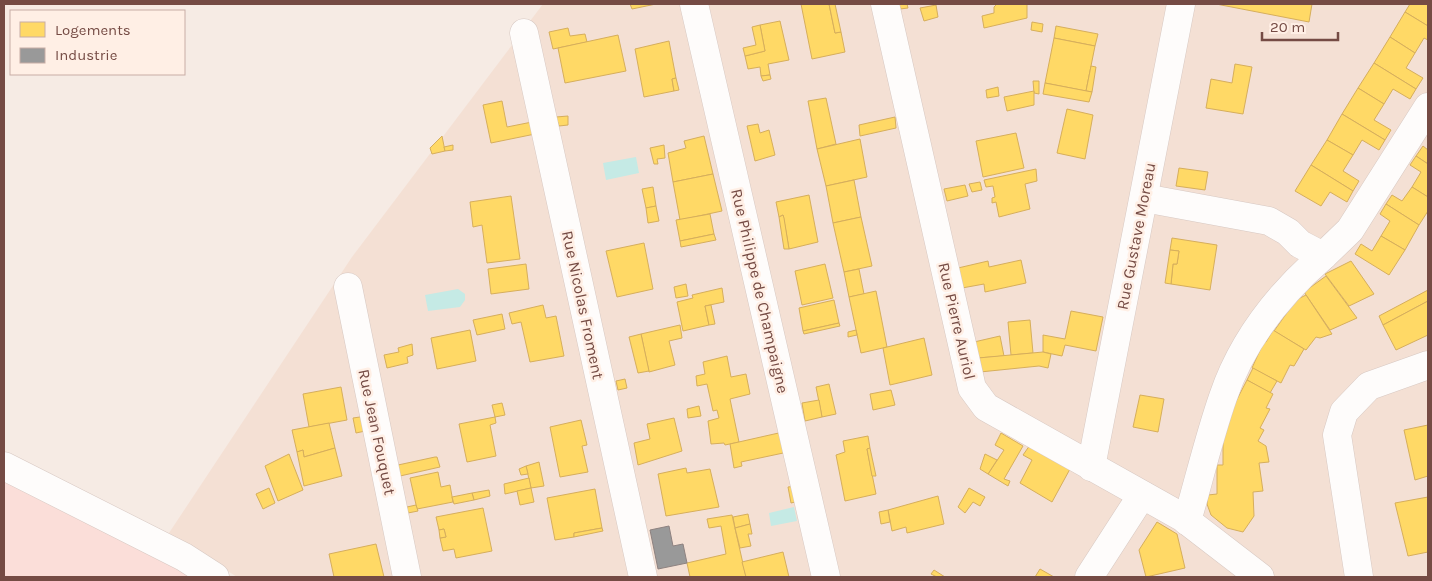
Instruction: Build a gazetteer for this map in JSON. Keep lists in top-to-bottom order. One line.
{"streets":{"street":["Rue Gustave Moreau","Rue Philippe de Champaigne","Rue Nicolas Froment","Rue Pierre Auriol","Rue Jean Fouquet"]},"crossings":[["Rue Gustave Moreau","Rue Pierre Auriol"]],"legend":["Logements","Industrie"],"scale_bar":"20 m"}
